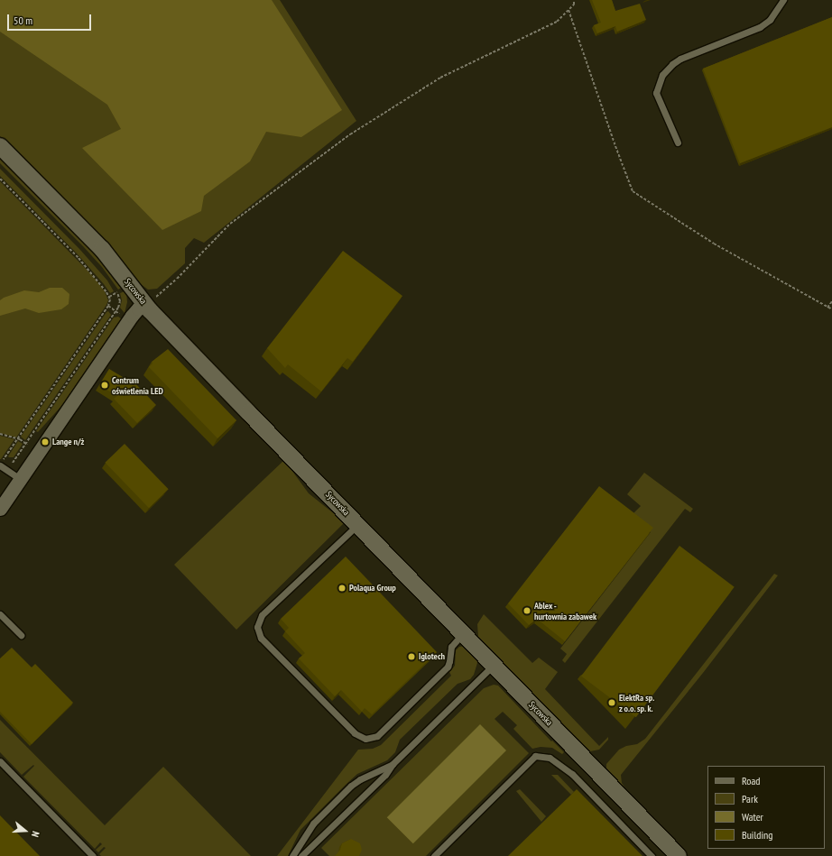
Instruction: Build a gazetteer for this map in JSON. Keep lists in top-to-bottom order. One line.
{"streets":{"street":["Sycowska"]},"places":["Centrum oświetlenia LED","Lange n/ż","Polaqua Group","Ablex - hurtownia zabawek","Iglotech","ElektRa sp. z o.o. sp. k."],"legend":["Road","Park","Water","Building"],"scale_bar":"50 m","north":"right"}
